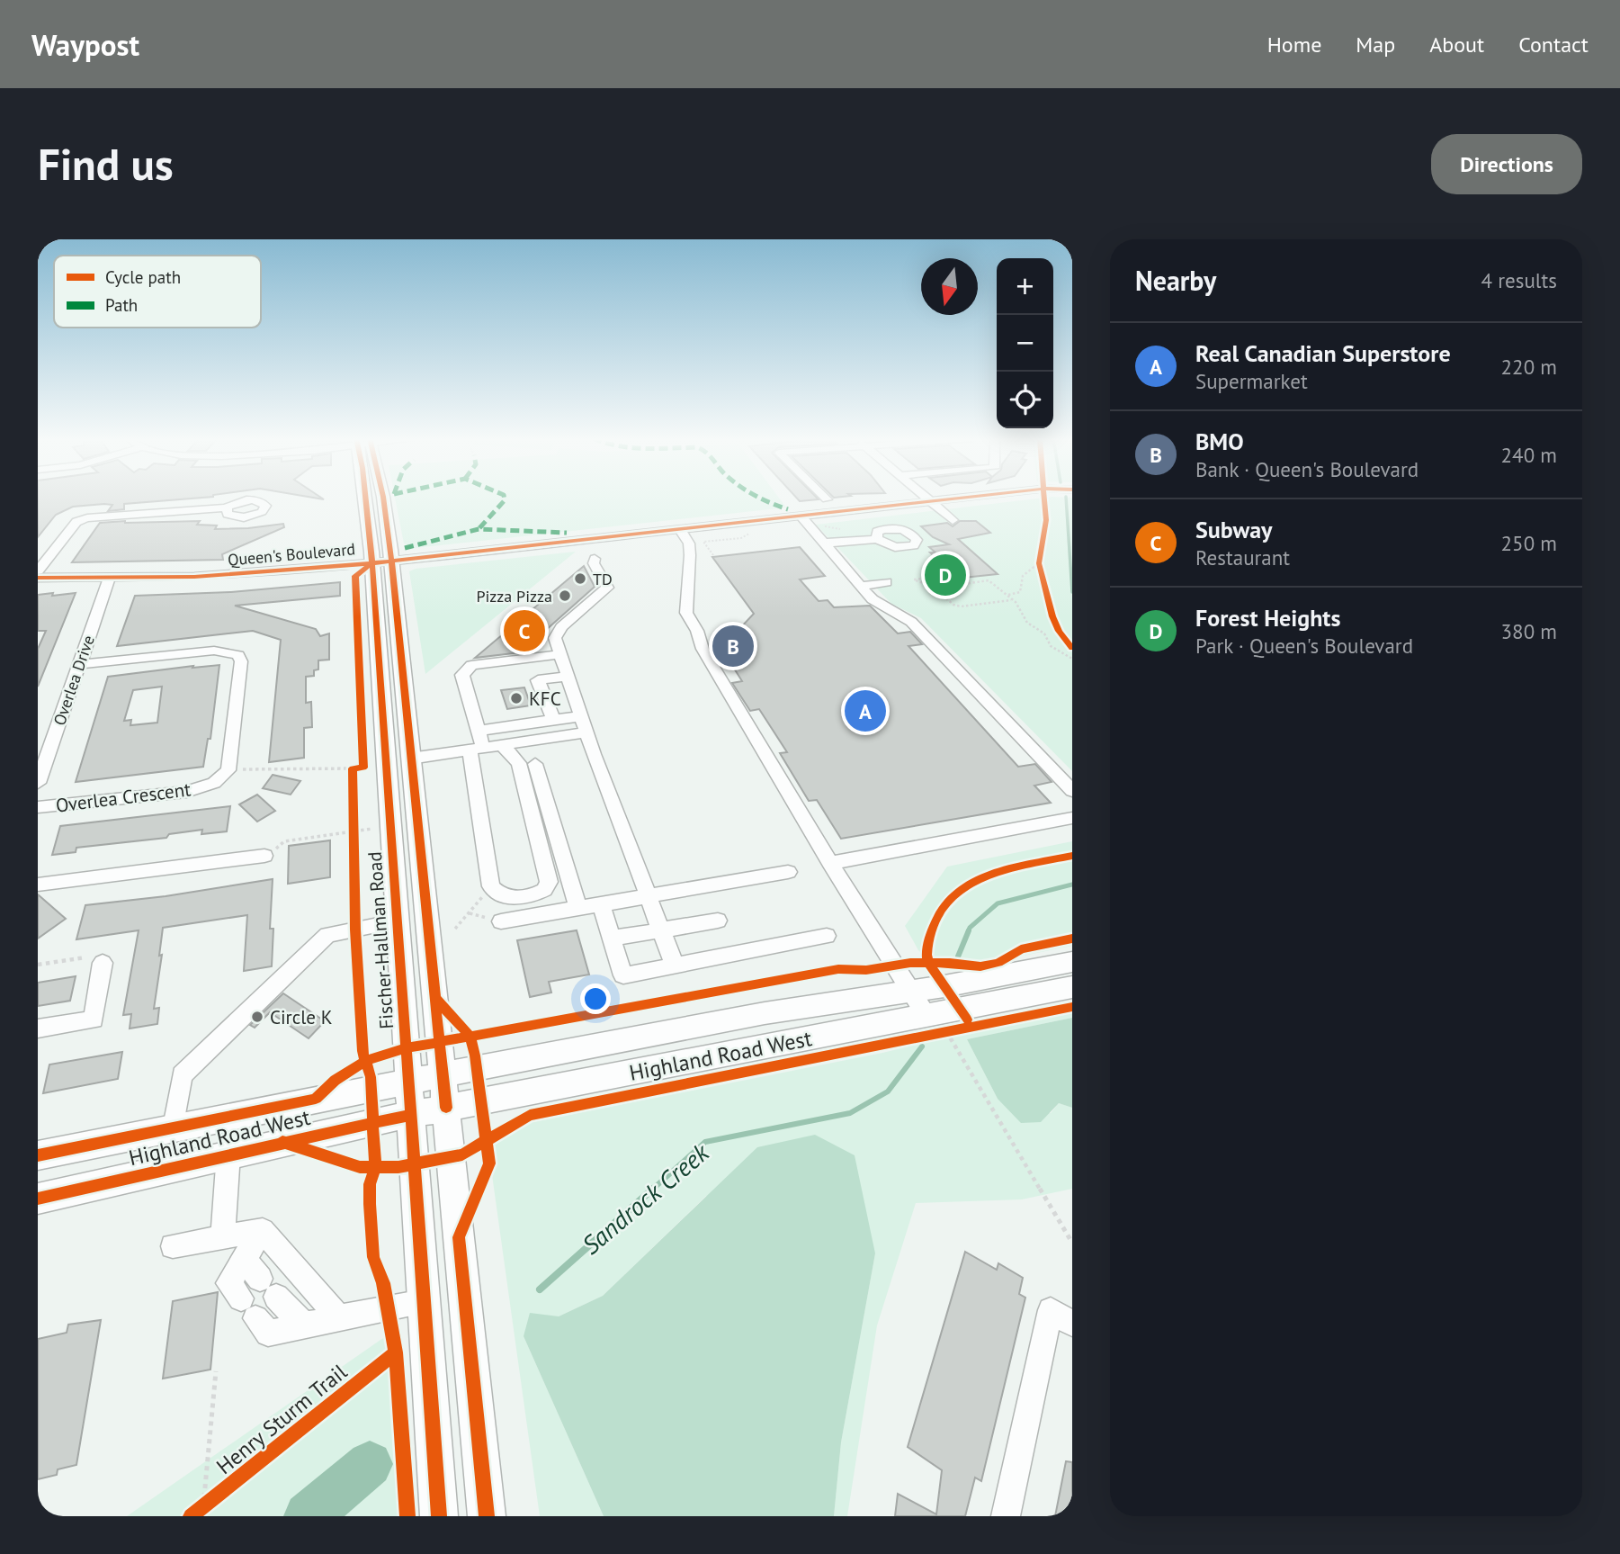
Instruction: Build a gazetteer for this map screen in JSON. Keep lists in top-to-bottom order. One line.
{"streets":{"main road":["Fischer-Hallman Road","Highland Road West"],"street":["Queen's Boulevard","Overlea Drive","Overlea Crescent"],"cycle path":["Henry Sturm Trail"]},"crossings":[["Queen's Boulevard","Overlea Drive"],["Queen's Boulevard","Fischer-Hallman Road"],["Fischer-Hallman Road","Highland Road West"]],"water":["Sandrock Creek"],"places":["TD","Pizza Pizza","KFC","Circle K"],"legend":["Cycle path","Path"],"north":"bottom","page":{"header":"Waypost","nav":["Home","Map","About","Contact"],"buttons":"Directions","title":"Find us","heading":["Nearby","4 results"],"map_buttons":["+","−"],"list":[{"mark":"A","name":"Real Canadian Superstore","note":"Supermarket","value":"220 m"},{"mark":"B","name":"BMO","note":"Bank · Queen's Boulevard","value":"240 m"},{"mark":"C","name":"Subway","note":"Restaurant","value":"250 m"},{"mark":"D","name":"Forest Heights","note":"Park · Queen's Boulevard","value":"380 m"}],"pins":["D","C","B","A"]}}
